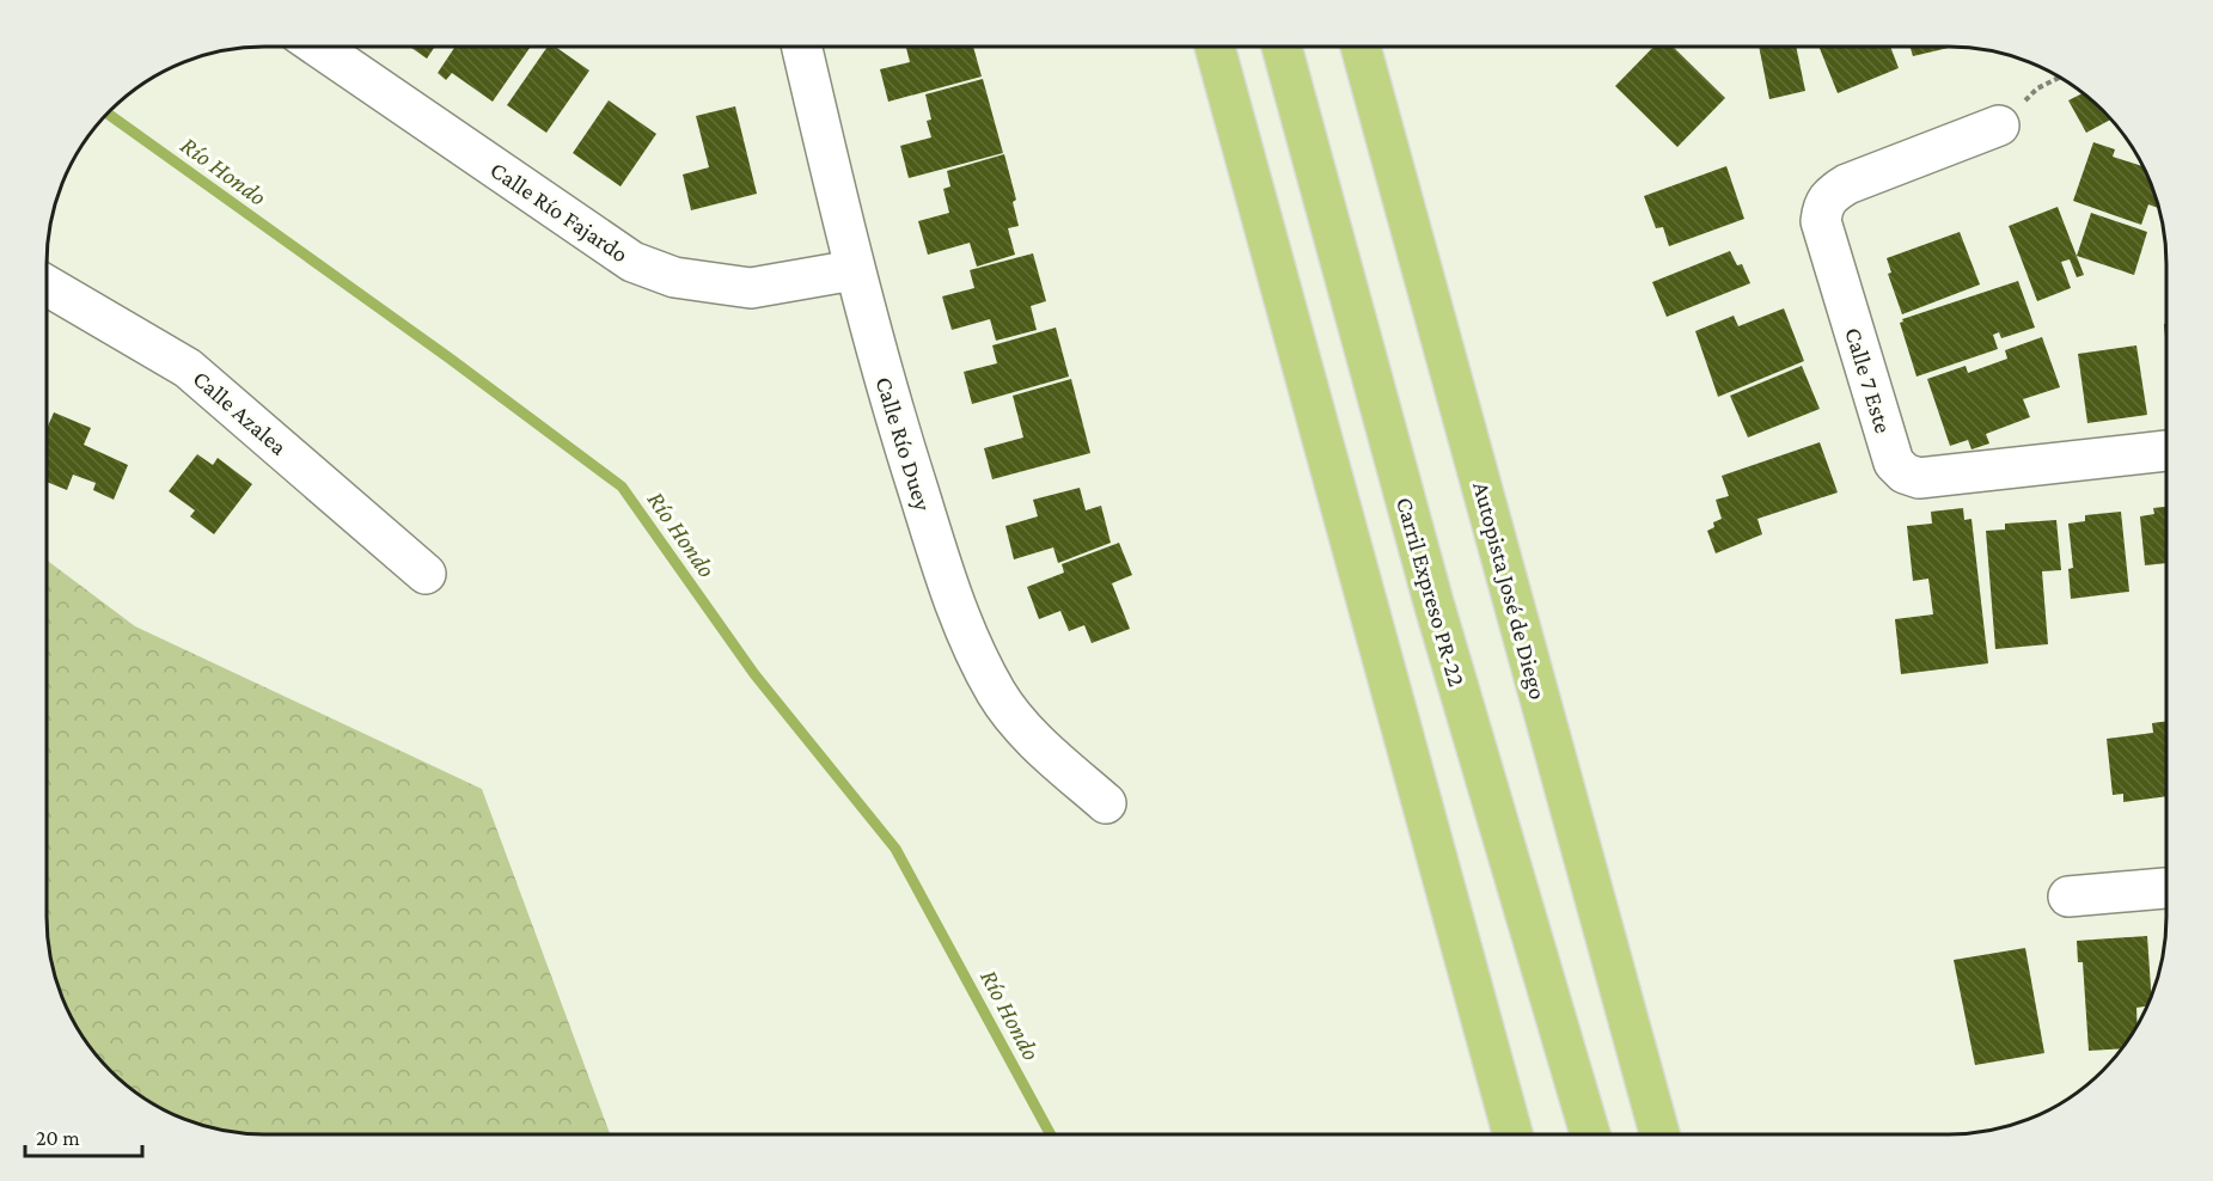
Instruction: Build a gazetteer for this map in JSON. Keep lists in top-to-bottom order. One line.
{"streets":{"highway":["Autopista José de Diego","Carril Expreso PR-22"],"street":["Calle Río Fajardo","Calle 7 Este","Calle Azalea","Calle Río Duey"]},"crossings":[["Calle Río Fajardo","Calle Río Duey"]],"water":["Río Hondo"],"scale_bar":"20 m"}
